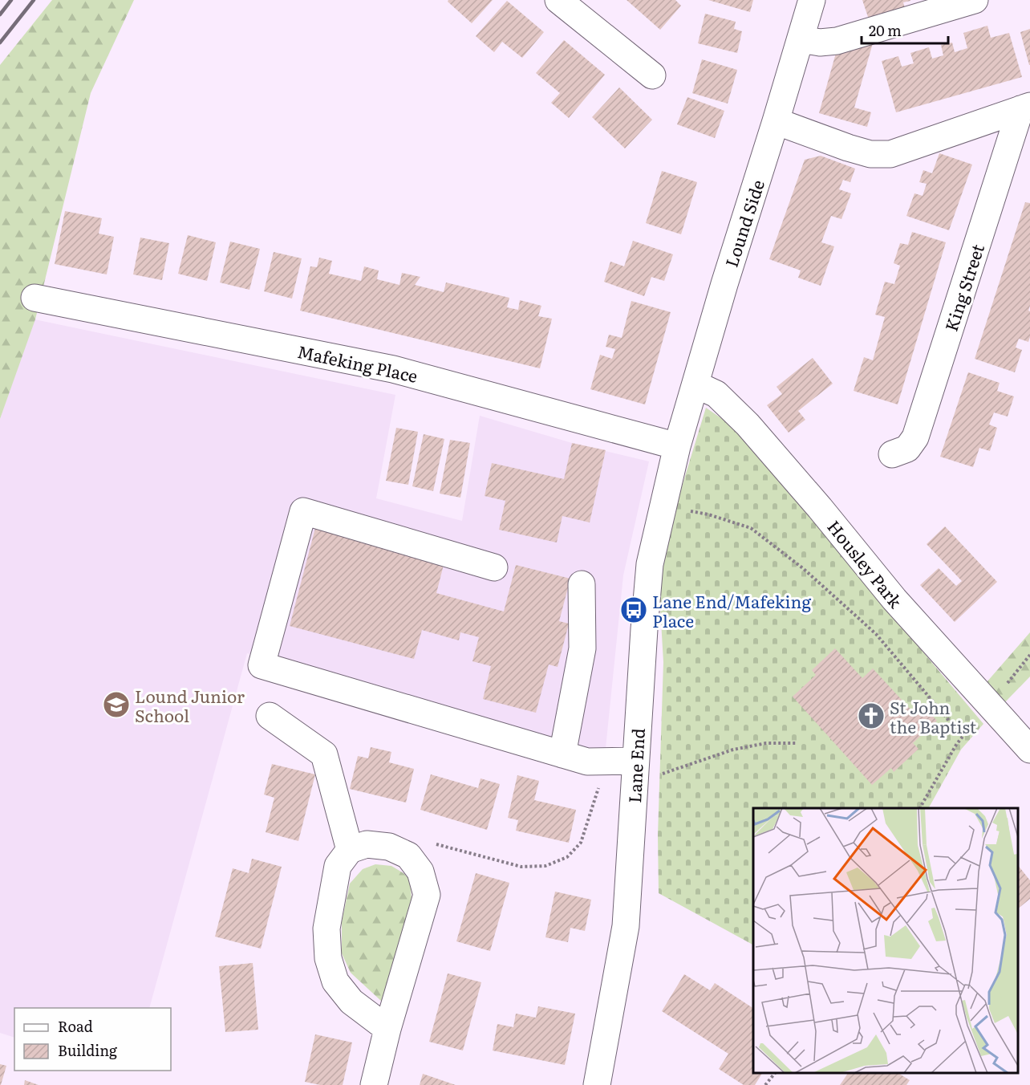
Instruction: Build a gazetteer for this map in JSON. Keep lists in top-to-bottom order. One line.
{"streets":{"street":["Lound Side","King Street","Mafeking Place","Housley Park","Lane End"]},"crossings":[["Lound Side","Mafeking Place"],["Lound Side","Housley Park"],["Lound Side","Lane End"],["Mafeking Place","Lane End"]],"places":{"bus stop":["Lane End/Mafeking Place"],"school or university":["Lound Junior School"],"church":["St John the Baptist"]},"legend":["Road","Building"],"scale_bar":"20 m"}
